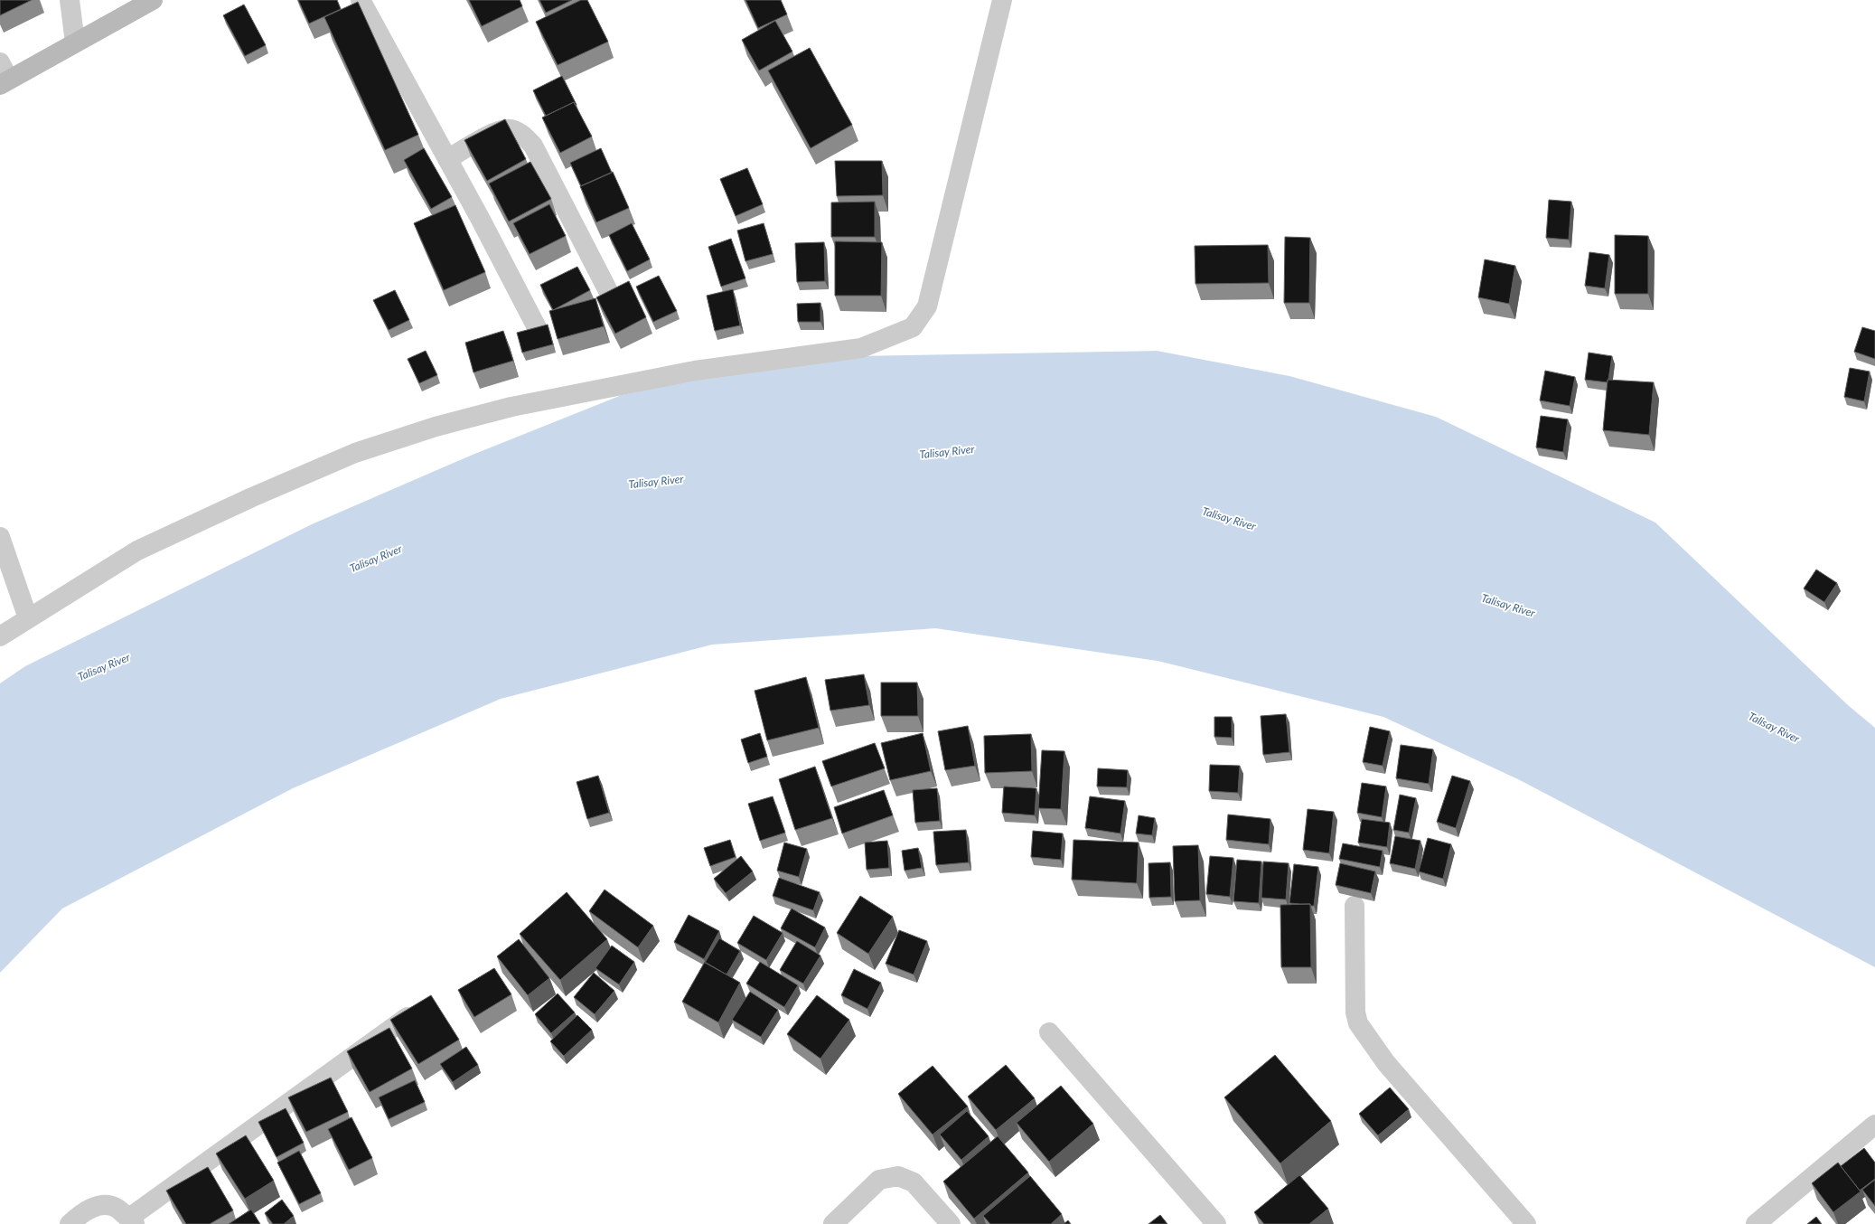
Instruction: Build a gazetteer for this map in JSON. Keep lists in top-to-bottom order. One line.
{"water":["Talisay River"]}
